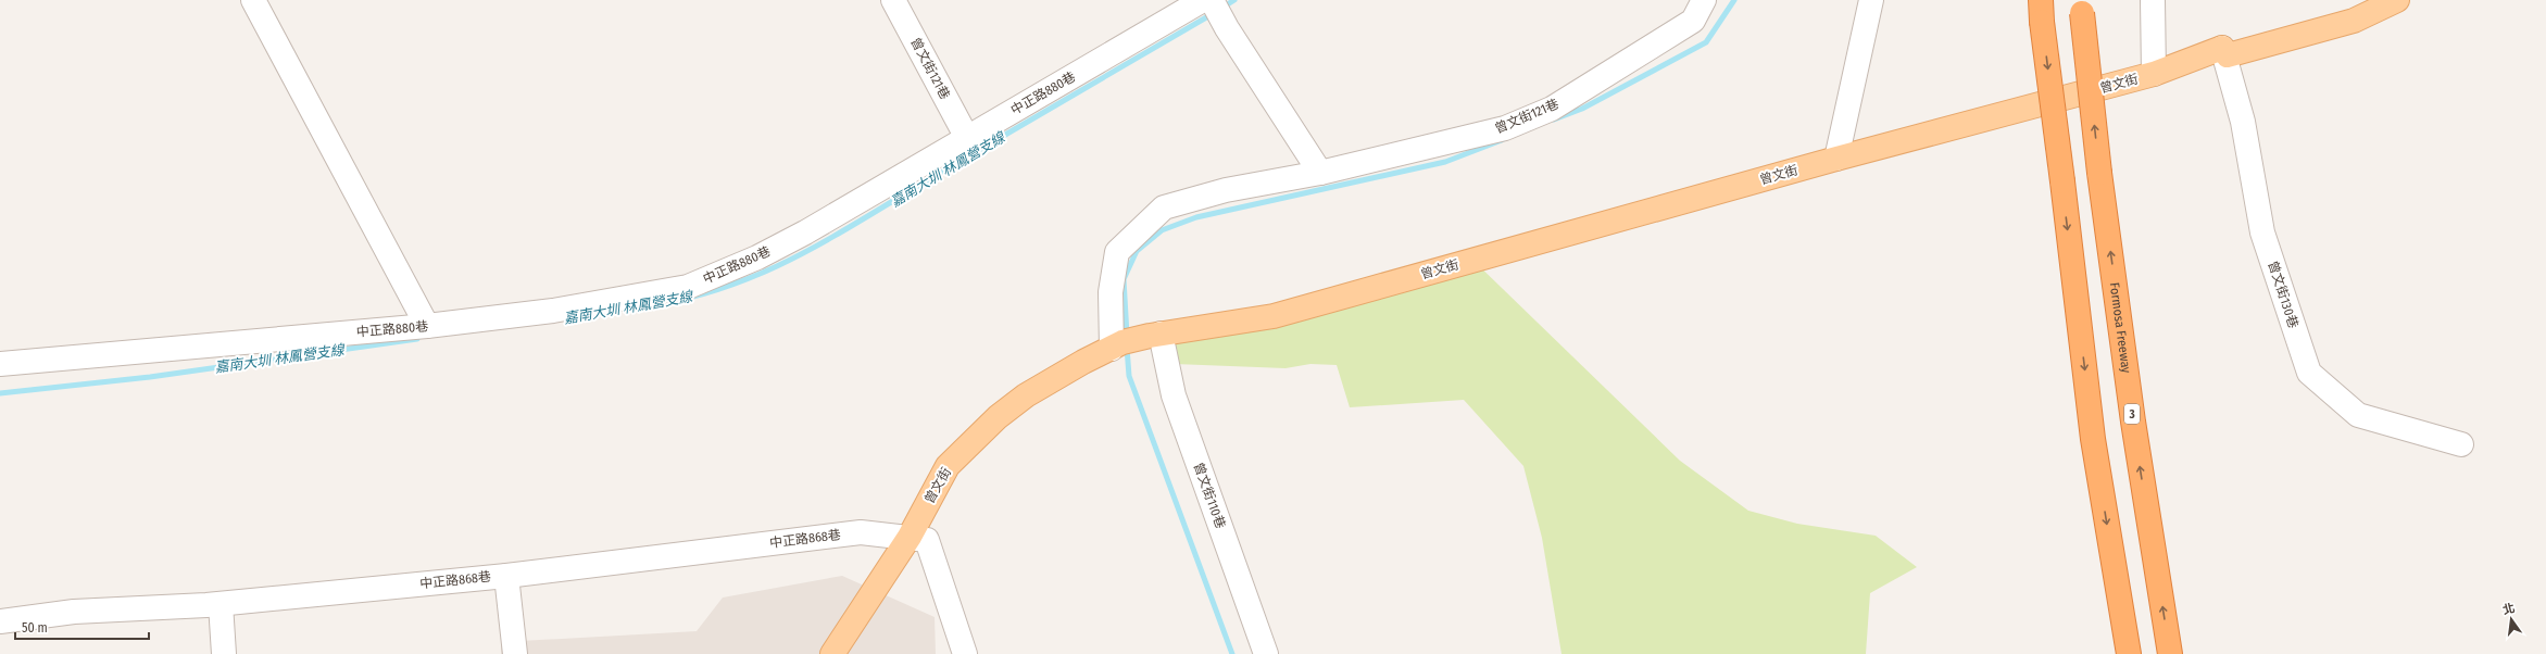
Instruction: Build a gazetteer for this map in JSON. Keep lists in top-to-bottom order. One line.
{"streets":{"highway":["Formosa Freeway","3"],"main road":["曾文街"],"street":["曾文街121巷","中正路880巷","曾文街130巷","曾文街110巷","中正路868巷"]},"crossings":[["曾文街121巷","曾文街"],["曾文街121巷","中正路880巷"],["曾文街","曾文街130巷"],["曾文街","曾文街110巷"],["曾文街","中正路868巷"]],"water":["嘉南大圳 林鳳營支線"],"scale_bar":"50 m","north":"top"}
